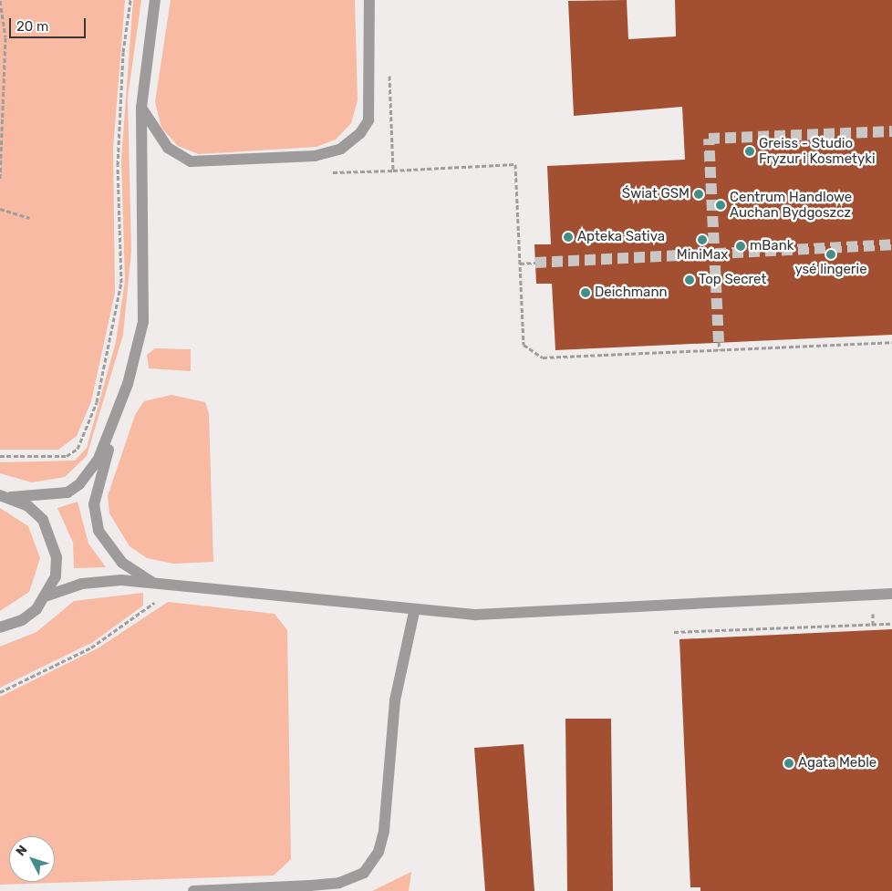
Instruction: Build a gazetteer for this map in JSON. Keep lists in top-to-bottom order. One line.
{"places":["Greiss - Studio Fryzur i Kosmetyki","Świat GSM","Centrum Handlowe Auchan Bydgoszcz","Apteka Sativa","MiniMax","mBank","ysé lingerie","Top Secret","Deichmann","Agata Meble"],"scale_bar":"20 m","north":"top left"}
